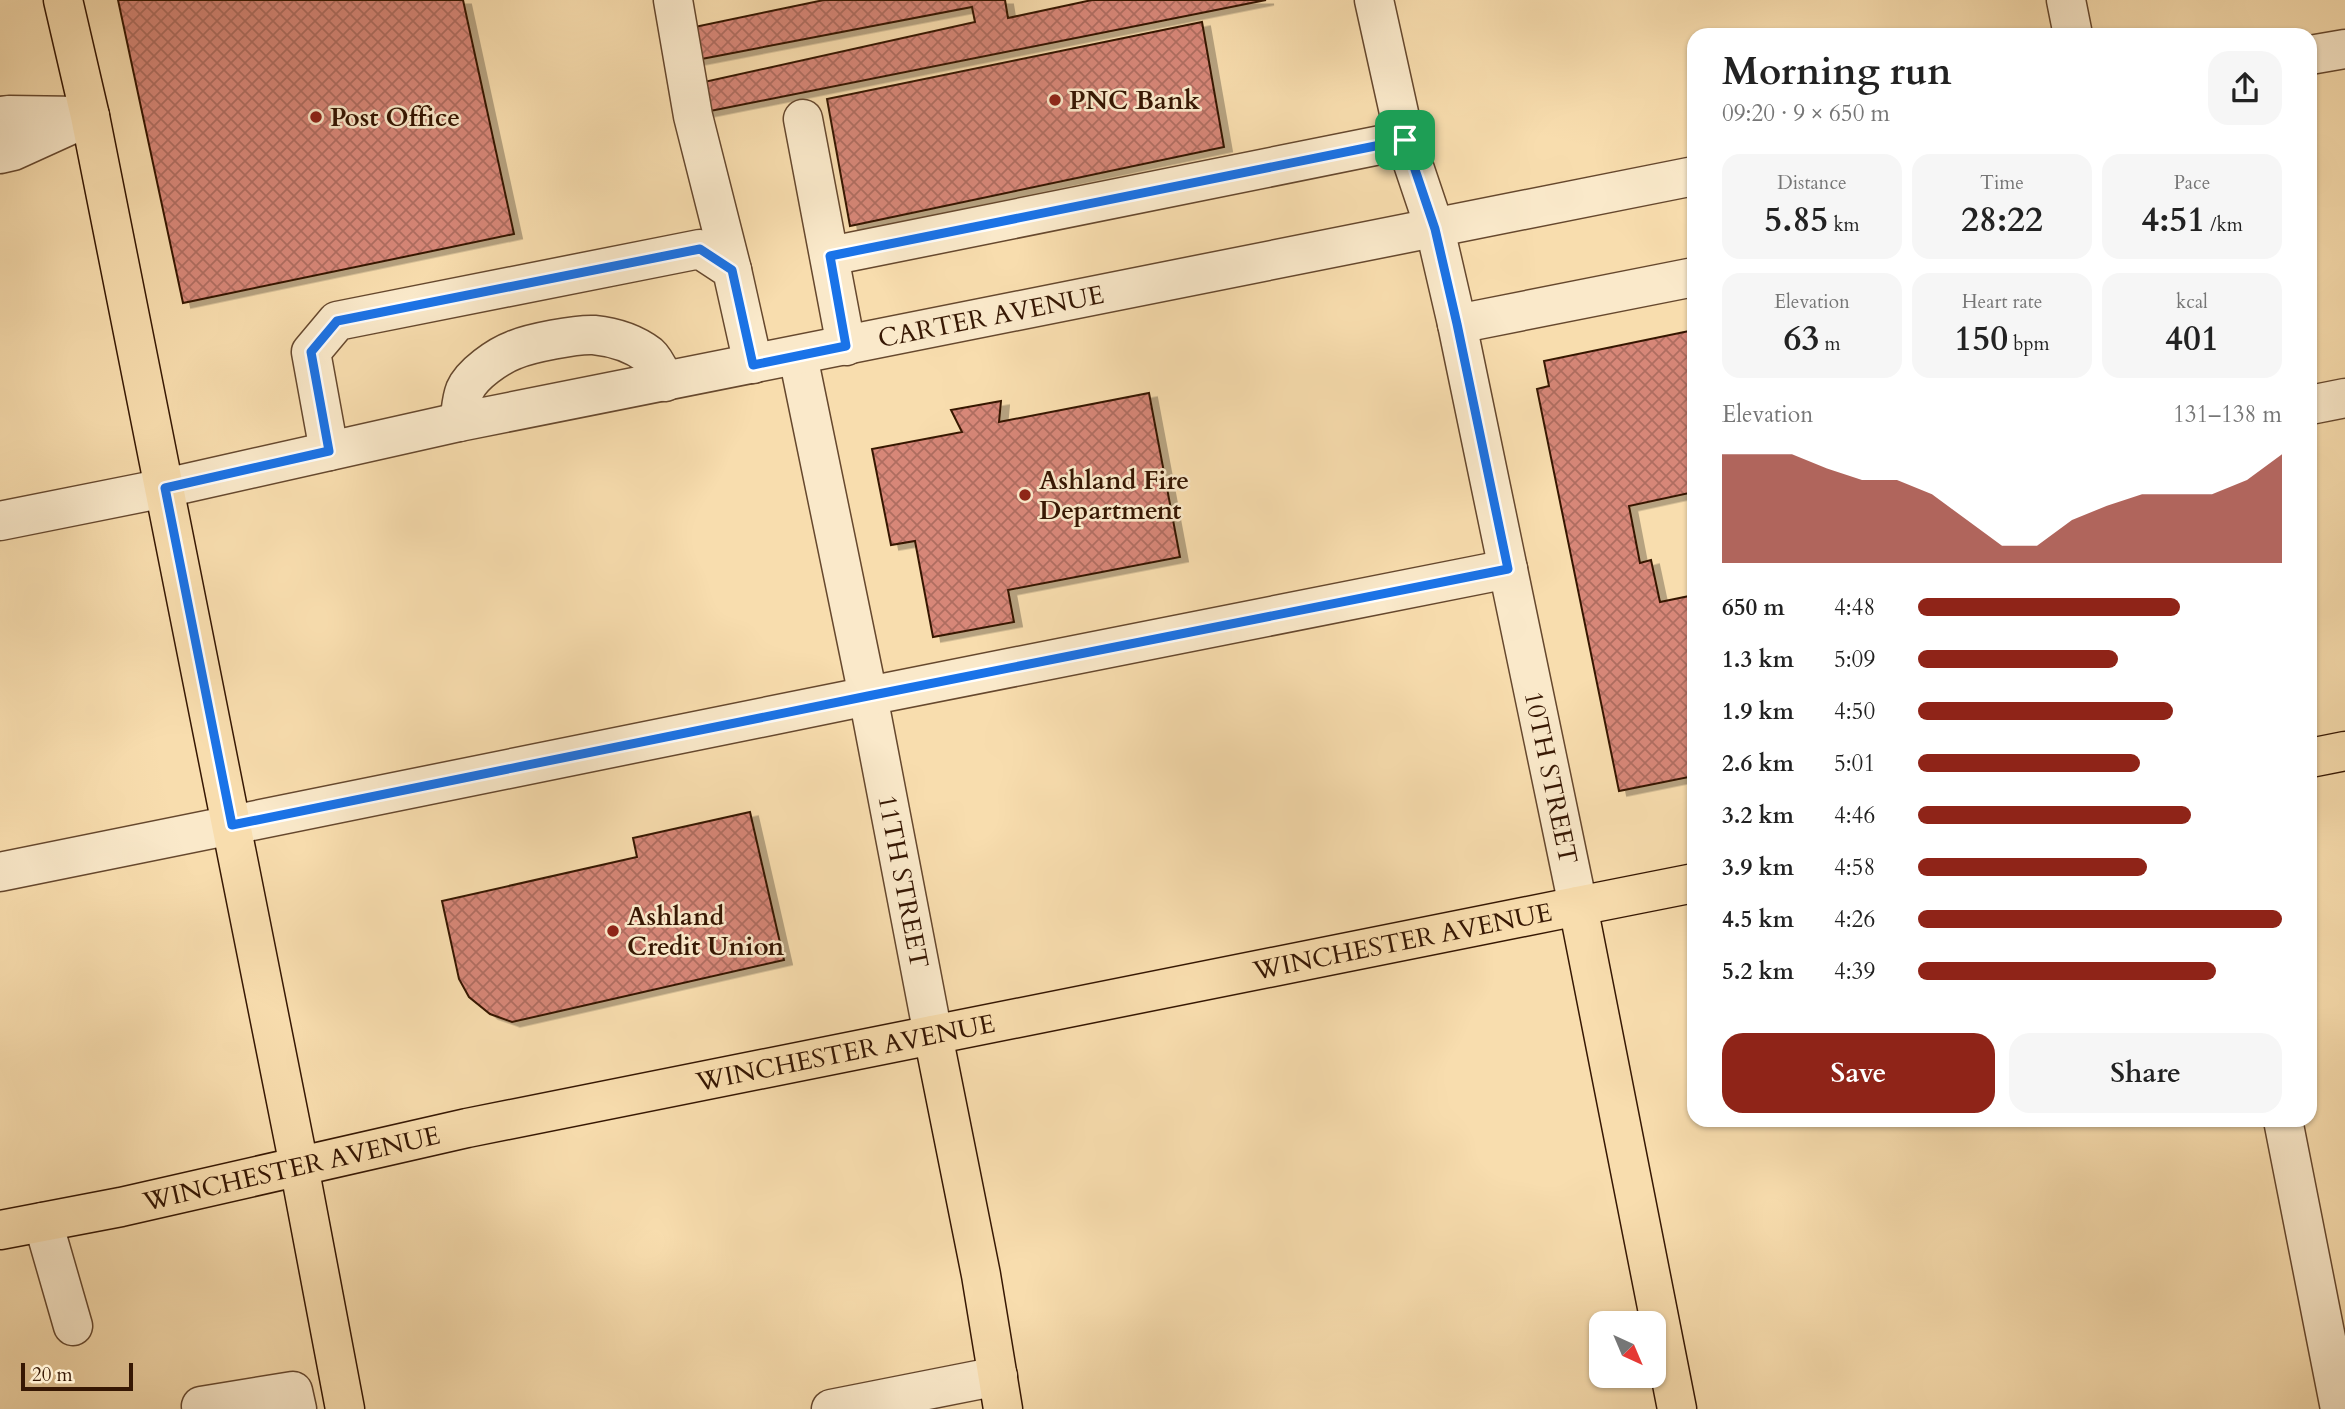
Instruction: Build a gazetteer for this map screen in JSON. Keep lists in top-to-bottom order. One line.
{"streets":{"main road":["10TH STREET","11TH STREET","WINCHESTER AVENUE"],"street":["CARTER AVENUE"]},"crossings":[["CARTER AVENUE","10TH STREET"],["CARTER AVENUE","11TH STREET"],["10TH STREET","WINCHESTER AVENUE"],["11TH STREET","WINCHESTER AVENUE"]],"places":["PNC Bank","Post Office","Ashland Fire Department","Ashland Credit Union"],"scale_bar":"20 m","north":"bottom right","page":{"heading":["Morning run","09:20 · 9 × 650 m"],"stats":[["Distance","5.85 km"],["Time","28:22"],["Pace","4:51 /km"],["Elevation","63 m"],["Heart rate","150 bpm"],["kcal","401"]],"chart":["Elevation","131–138 m"],"list":[{"name":"650 m","note":"4:48"},{"name":"1.3 km","note":"5:09"},{"name":"1.9 km","note":"4:50"},{"name":"2.6 km","note":"5:01"},{"name":"3.2 km","note":"4:46"},{"name":"3.9 km","note":"4:58"},{"name":"4.5 km","note":"4:26"},{"name":"5.2 km","note":"4:39"}],"buttons":["Save","Share"],"scale":"20 m"}}
